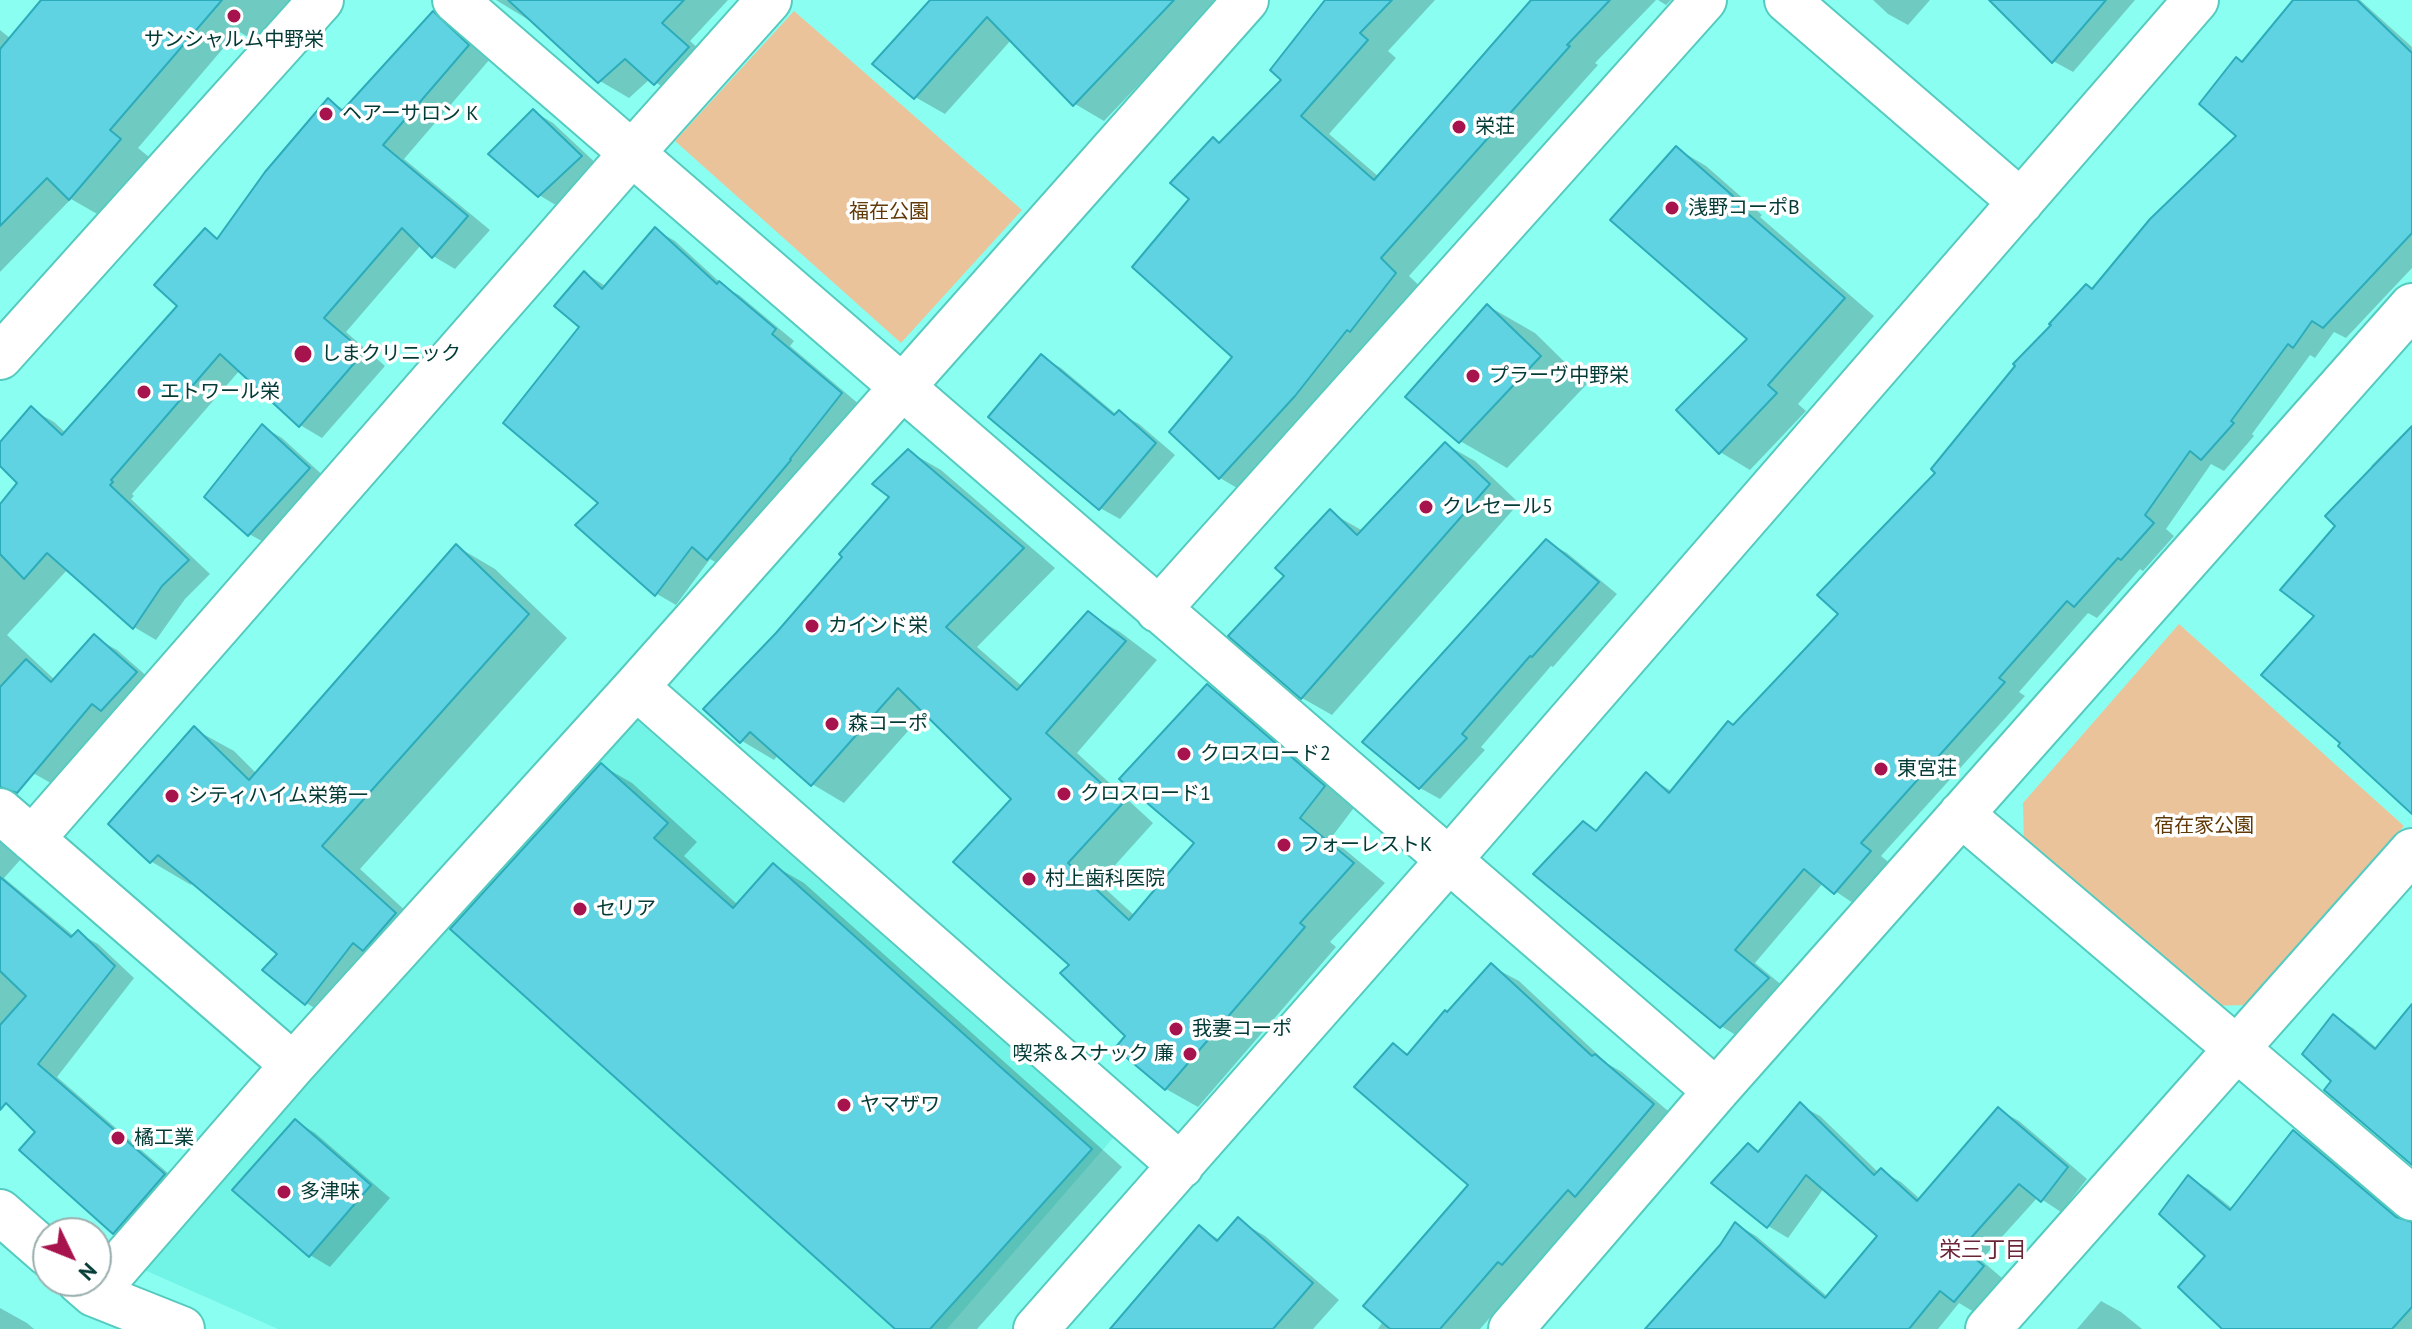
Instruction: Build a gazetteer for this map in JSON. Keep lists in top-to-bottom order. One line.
{"districts":["栄三丁目"],"parks":["福在公園","宿在家公園"],"places":["サンシャルム中野栄","ヘアーサロン K","栄荘","浅野コーポB","しまクリニック","プラーヴ中野栄","エトワール栄","クレセール5","カインド栄","森コーポ","クロスロード2","東宮荘","クロスロード1","シティハイム栄第一","フォーレストK","村上歯科医院","セリア","我妻コーポ","喫茶&スナック 廉","ヤマザワ","橘工業","多津味"],"north":"bottom right"}
